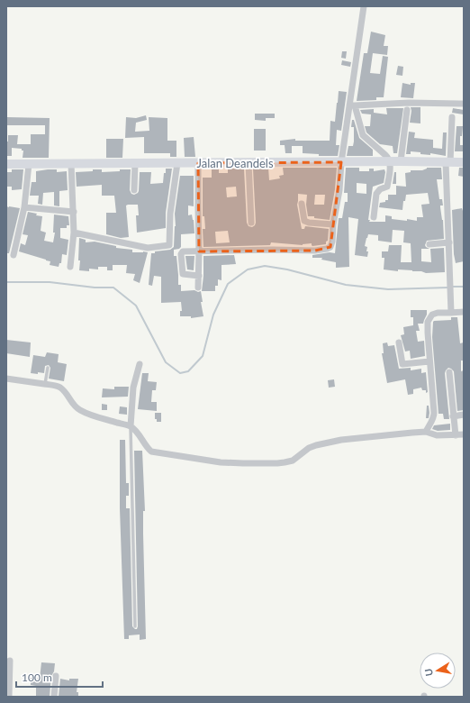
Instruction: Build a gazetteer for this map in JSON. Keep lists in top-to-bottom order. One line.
{"streets":{"street":["Jalan Deandels"]},"scale_bar":"100 m","north":"left"}
